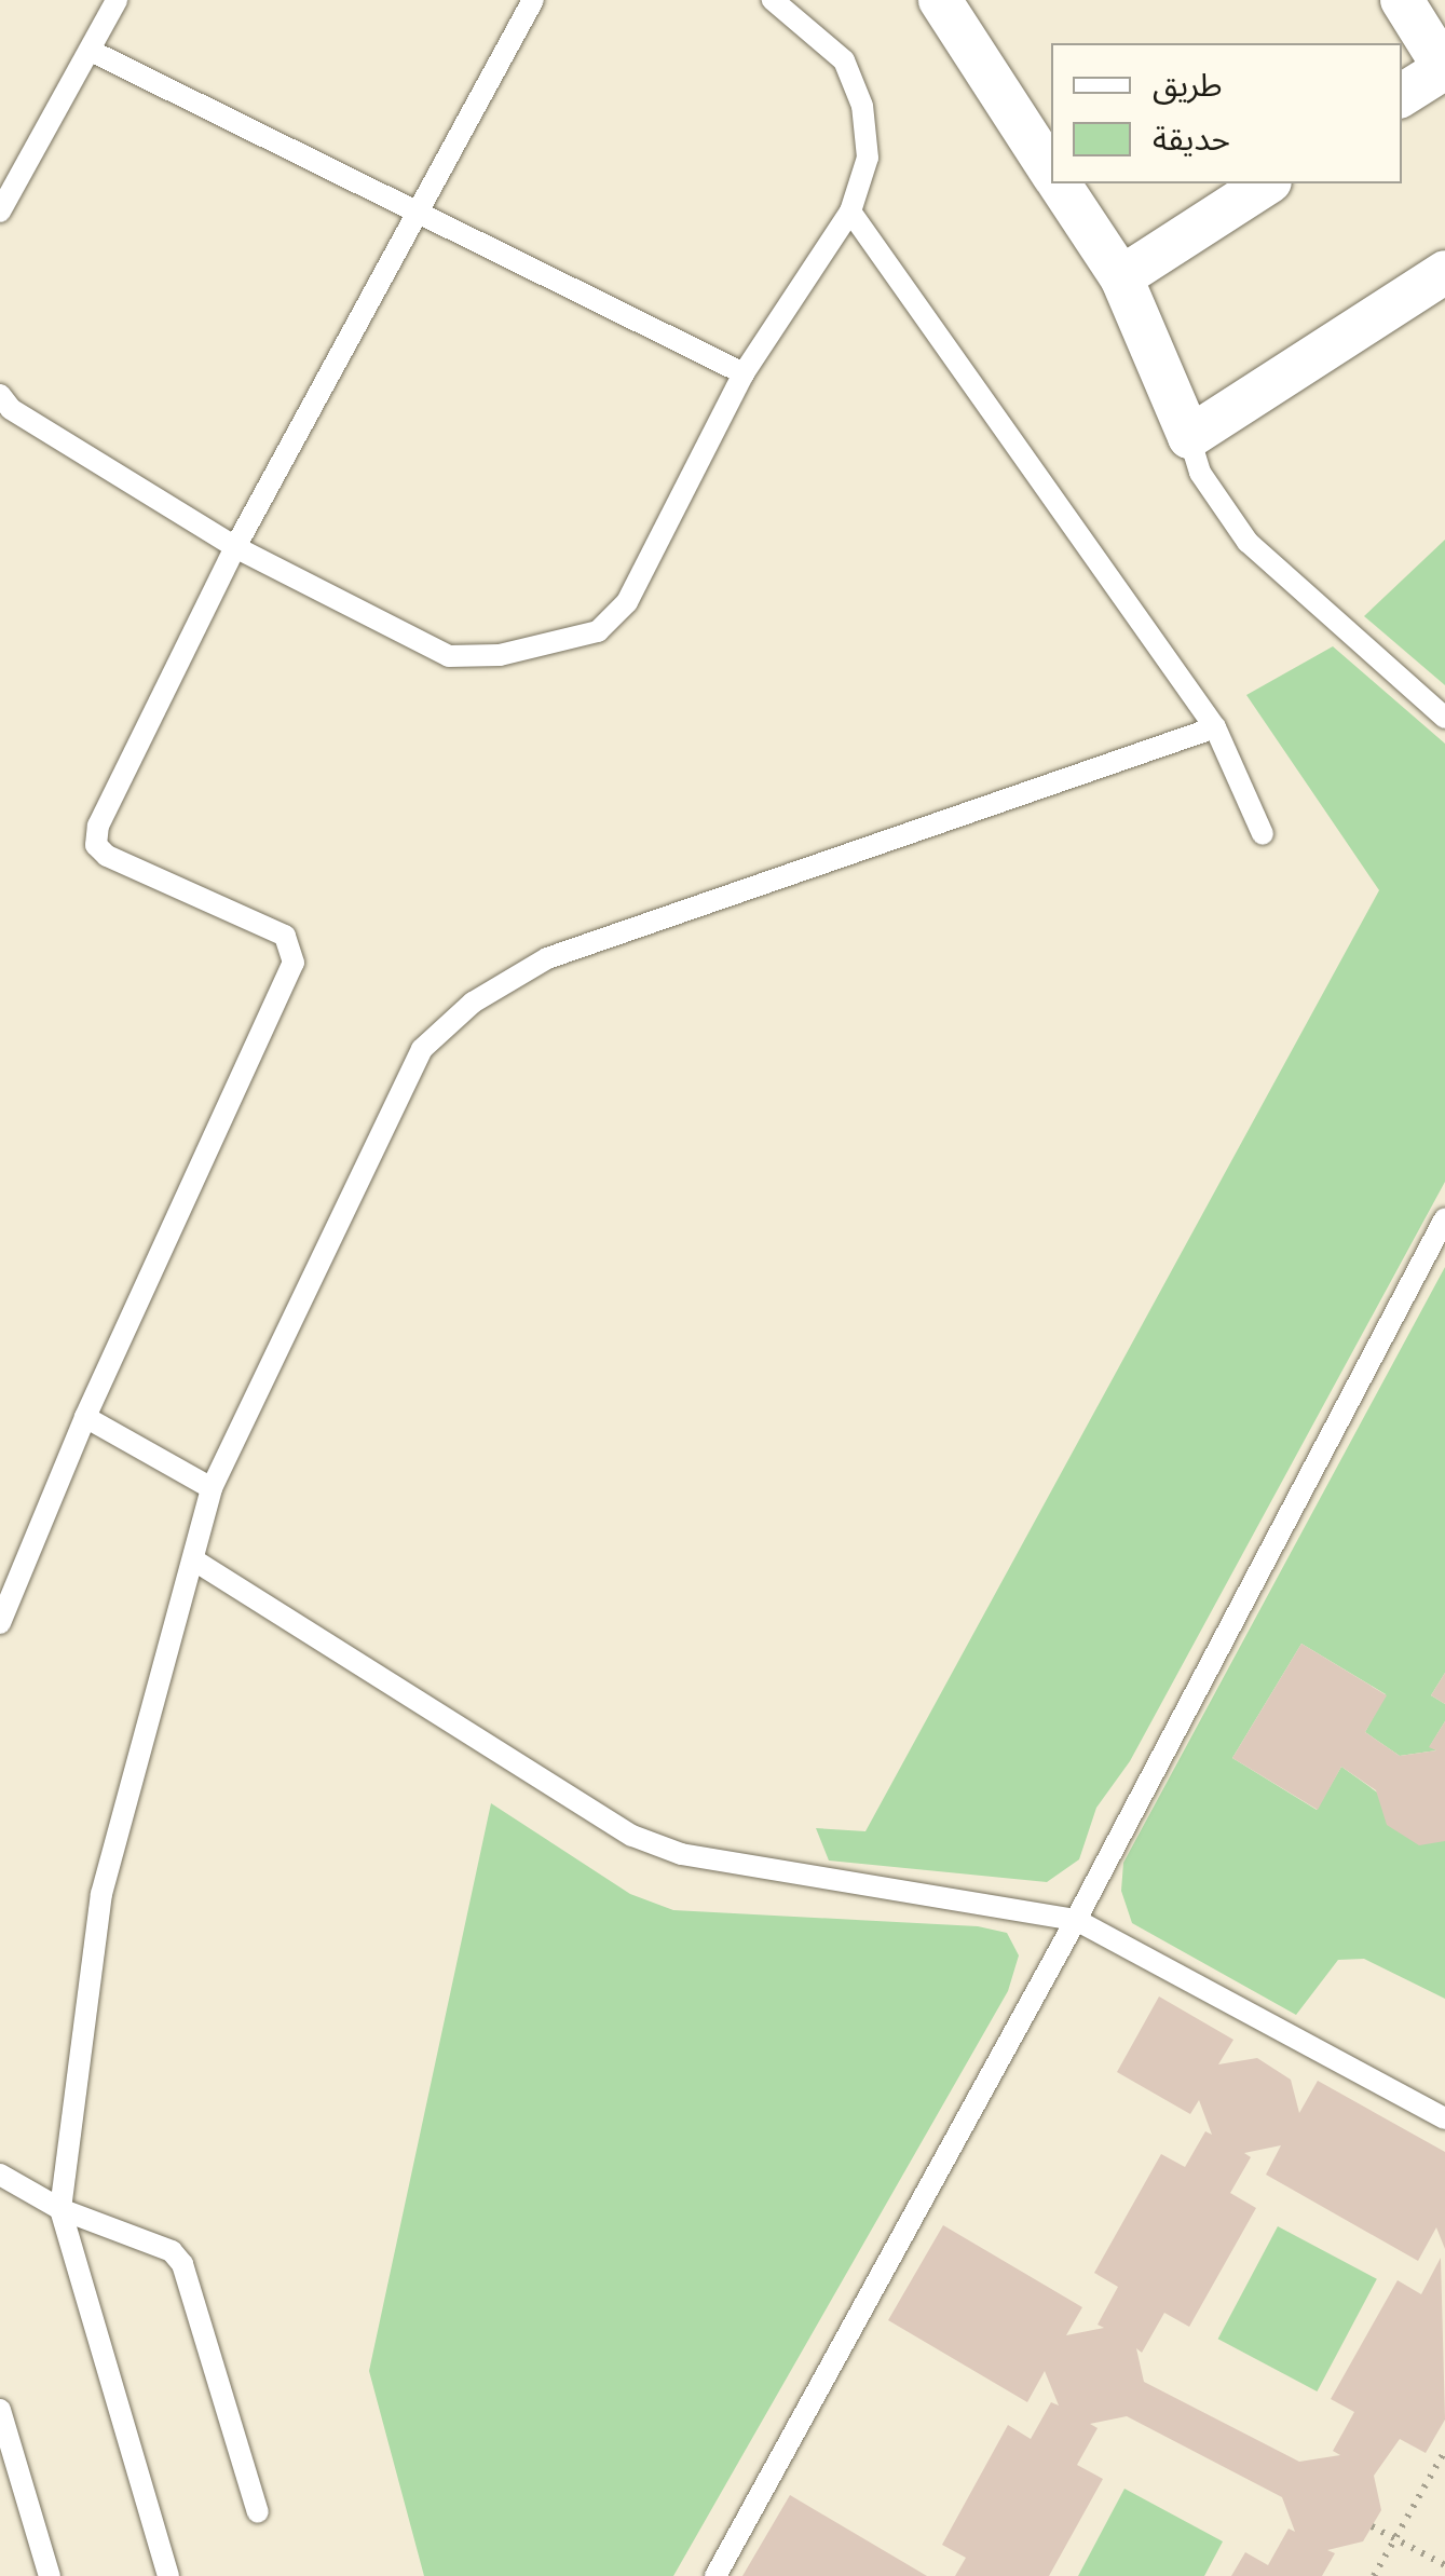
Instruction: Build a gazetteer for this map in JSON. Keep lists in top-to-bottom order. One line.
{"legend":["طريق","حديقة"]}
